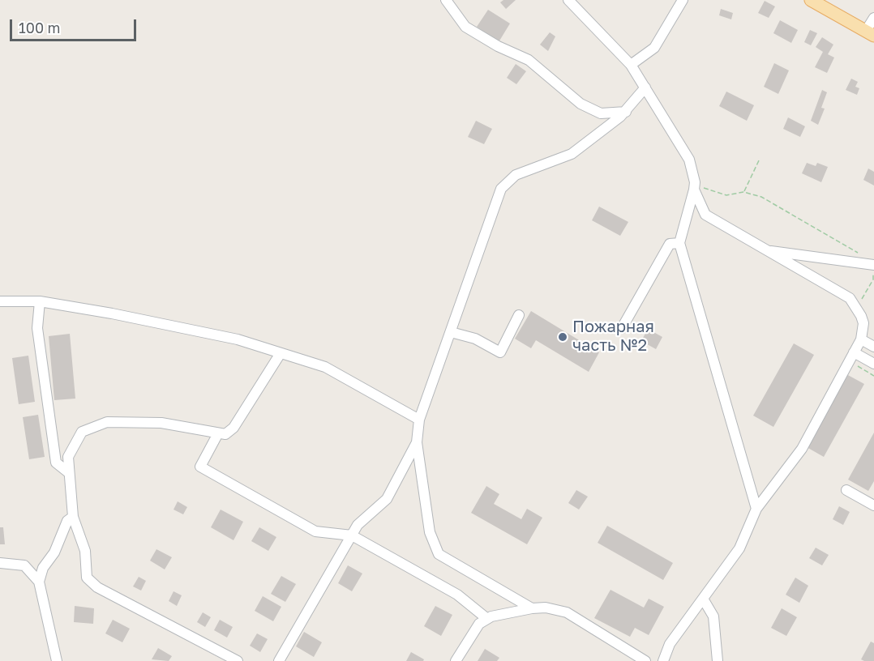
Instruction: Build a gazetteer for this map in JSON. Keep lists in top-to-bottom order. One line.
{"places":["Пожарная часть №2"],"scale_bar":"100 m"}
